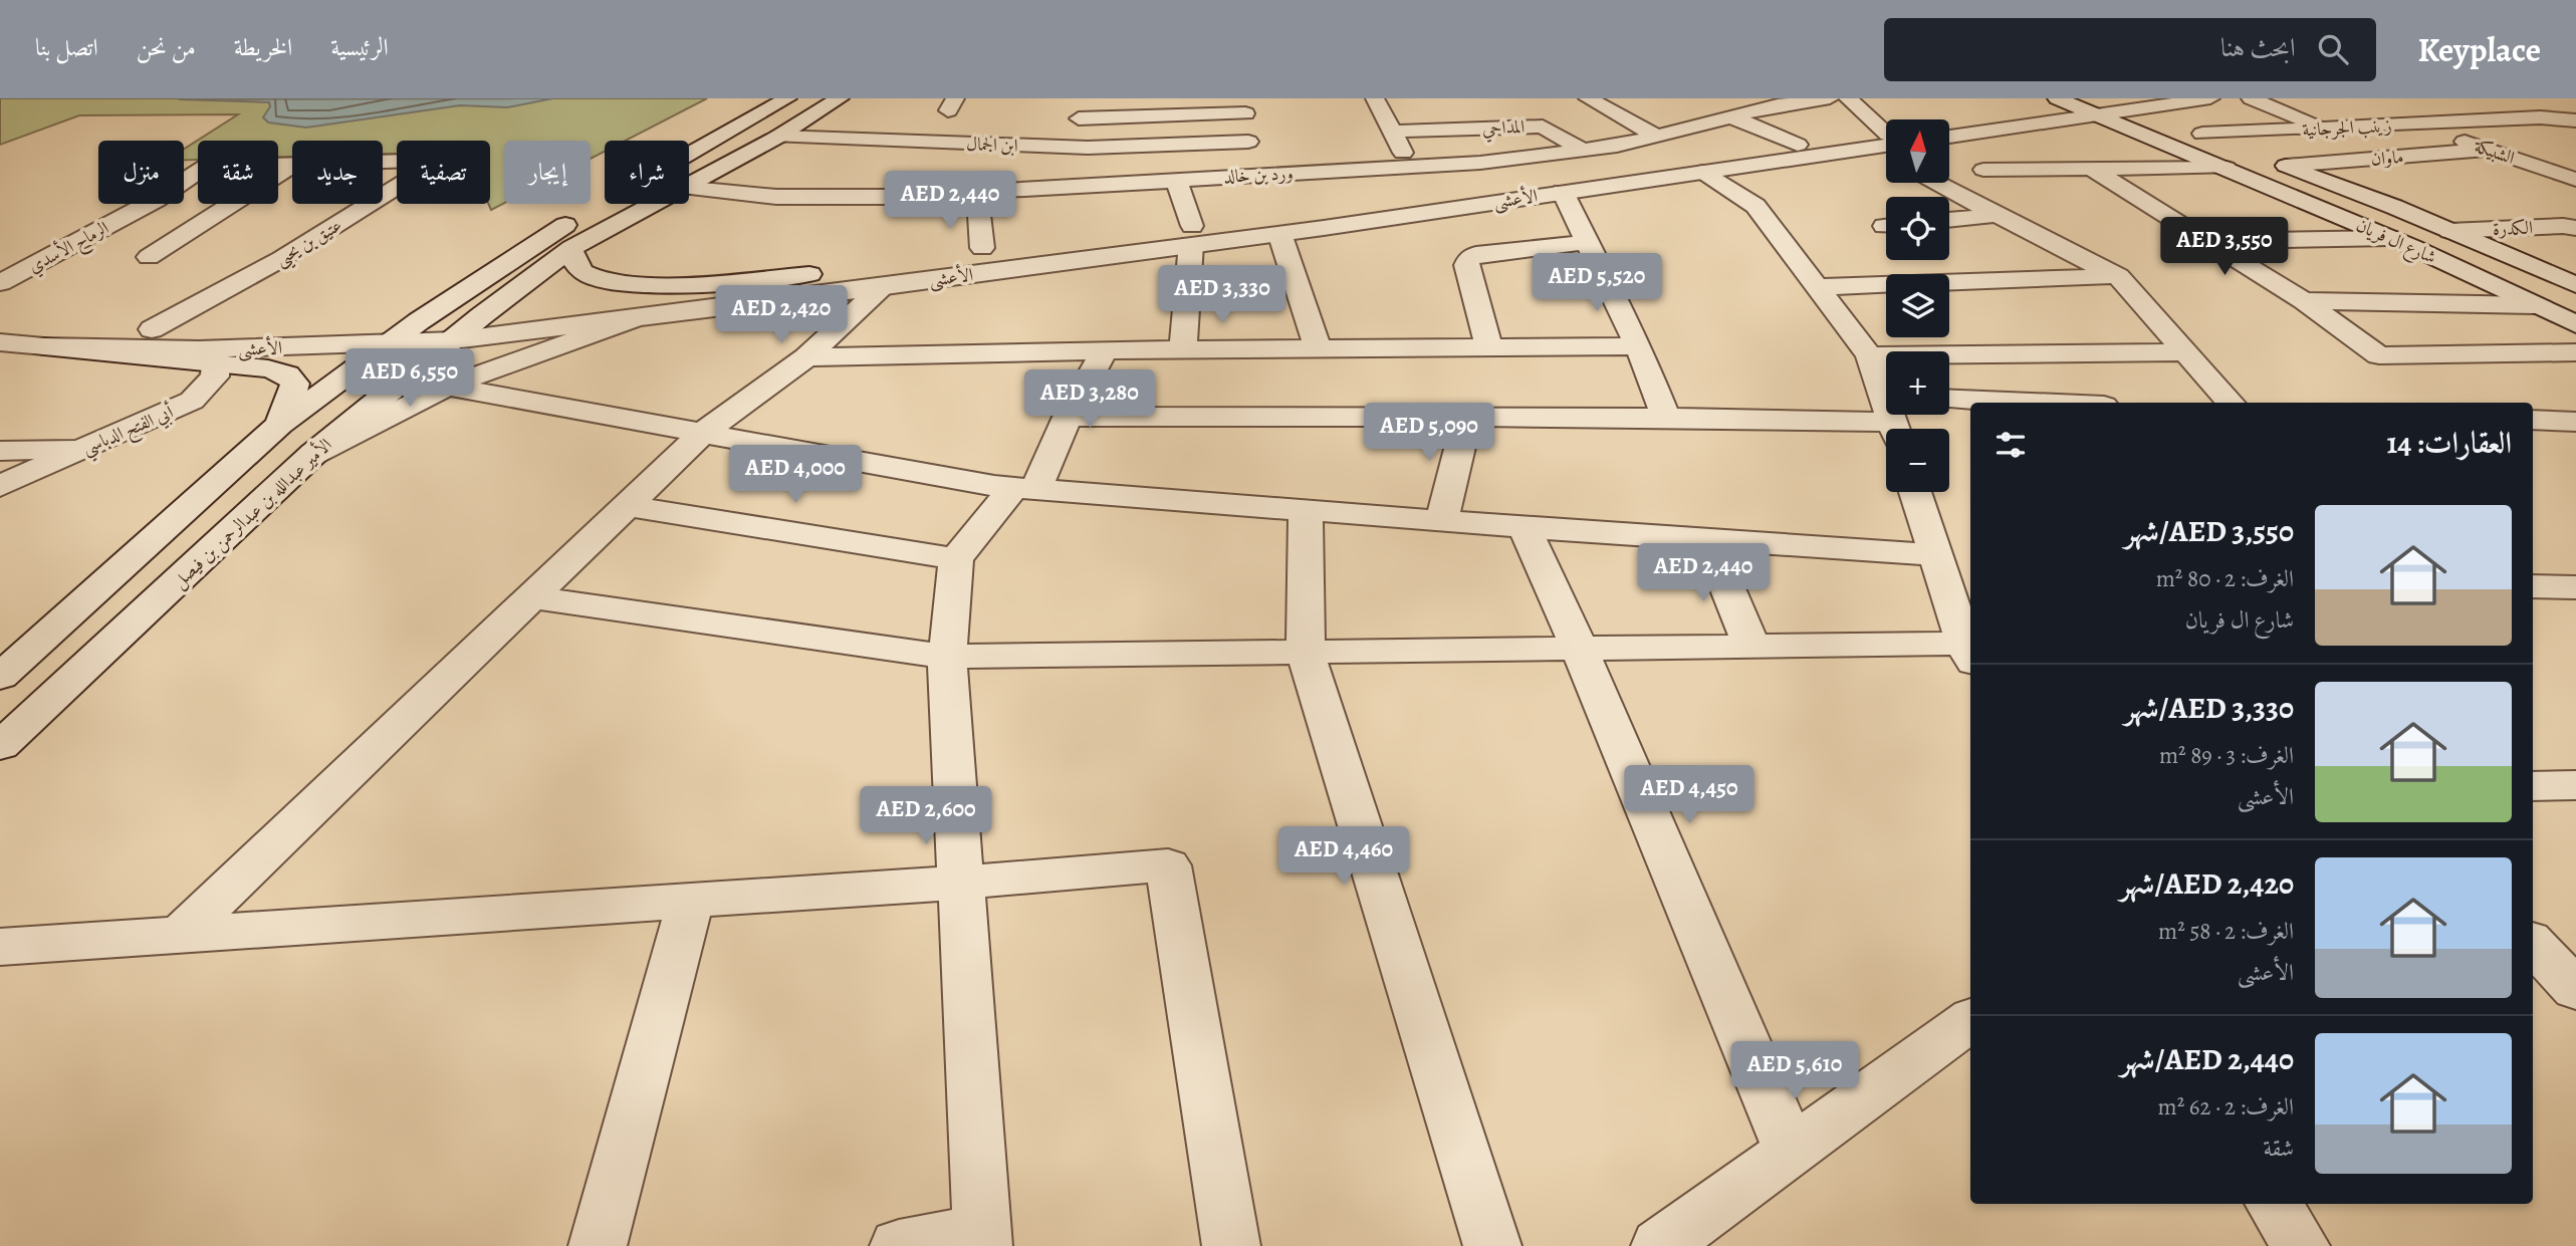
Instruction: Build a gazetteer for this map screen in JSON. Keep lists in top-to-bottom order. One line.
{"streets":{"street":["المداحي","زينب الجرجانية","ابن الجمال","الشبيكة","ماوان","ورد بن خالد","الأعشى","الكدرة","شارع ال فريان","عتيق بن يحيى","الرماح الأسدي","أبي الفتح الدباسي","الأمير عبدالله بن عبدالرحمن بن فيصل"]},"crossings":[["المداحي","ورد بن خالد"],["زينب الجرجانية","الشبيكة"],["زينب الجرجانية","شارع ال فريان"],["ابن الجمال","الأمير عبدالله بن عبدالرحمن بن فيصل"],["الشبيكة","ماوان"],["ماوان","شارع ال فريان"],["الأعشى","عتيق بن يحيى"],["الأعشى","أبي الفتح الدباسي"],["الأعشى","الأمير عبدالله بن عبدالرحمن بن فيصل"],["الكدرة","شارع ال فريان"]],"north":"top","page":{"header":"Keyplace","search":"ابحث هنا","nav":["الرئيسية","الخريطة","من نحن","اتصل بنا"],"map_buttons":["+","−"],"chip":["شراء","إيجار","تصفية","جديد","شقة","منزل"],"price":["AED 2,440","AED 3,550","AED 5,520","AED 3,330","AED 2,420","AED 6,550","AED 3,280","AED 5,090","AED 4,000","AED 2,440","AED 4,450","AED 2,600","AED 4,460","AED 5,610"],"heading":"العقارات: 14","list":[{"name":"AED 3,550/شهر","note":"الغرف: 2 · 80 m² · شارع ال فريان"},{"name":"AED 3,330/شهر","note":"الغرف: 3 · 89 m² · الأعشى"},{"name":"AED 2,420/شهر","note":"الغرف: 2 · 58 m² · الأعشى"},{"name":"AED 2,440/شهر","note":"الغرف: 2 · 62 m² · شقة"}]}}
